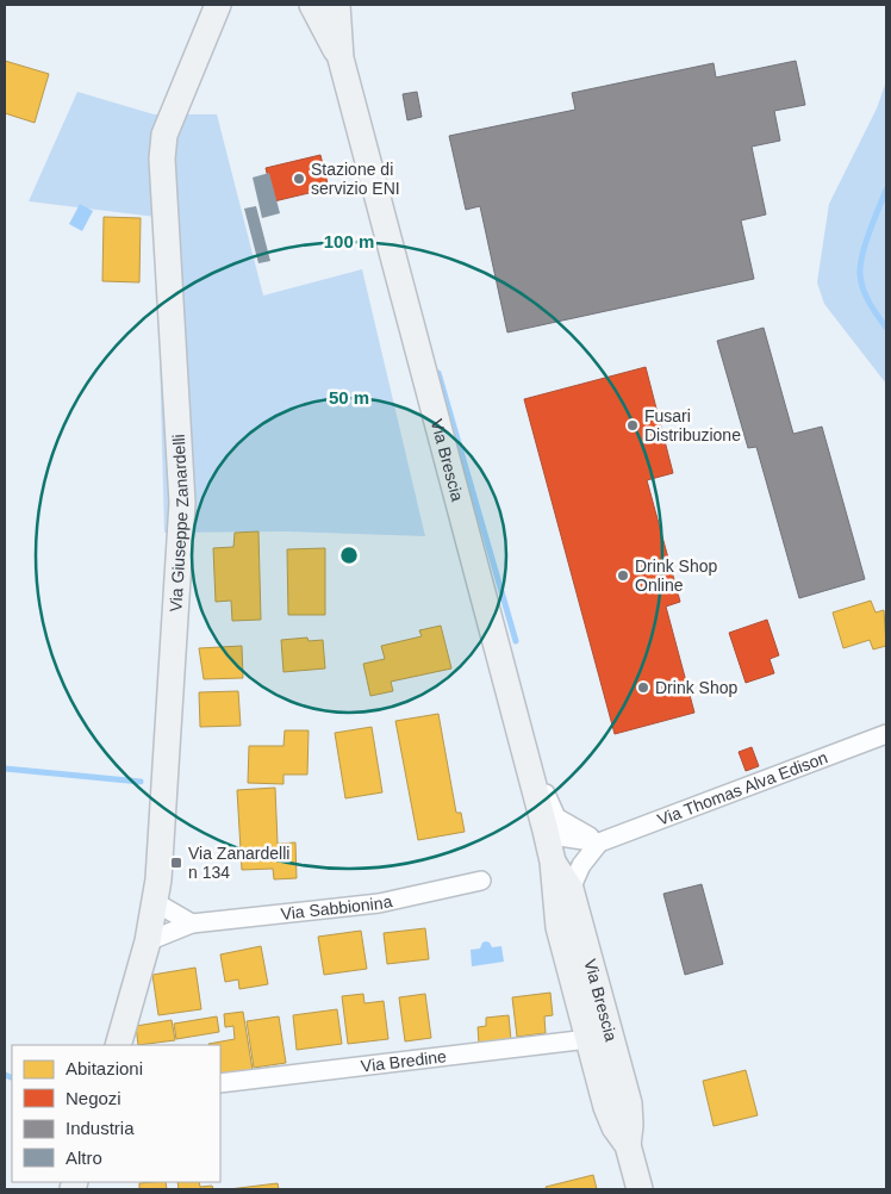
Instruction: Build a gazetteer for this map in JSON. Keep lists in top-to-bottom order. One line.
{"streets":{"main road":["Via Brescia","Via Giuseppe Zanardelli"],"street":["Via Thomas Alva Edison","Via Sabbionina","Via Bredine"]},"crossings":[["Via Brescia","Via Thomas Alva Edison"],["Via Brescia","Via Bredine"],["Via Giuseppe Zanardelli","Via Sabbionina"]],"places":{"other":["Stazione di servizio ENI","Fusari Distribuzione","Drink Shop Online","Drink Shop"],"transit":["Via Zanardelli n 134"]},"legend":["Abitazioni","Negozi","Industria","Altro"],"rings":["100 m","50 m"]}
